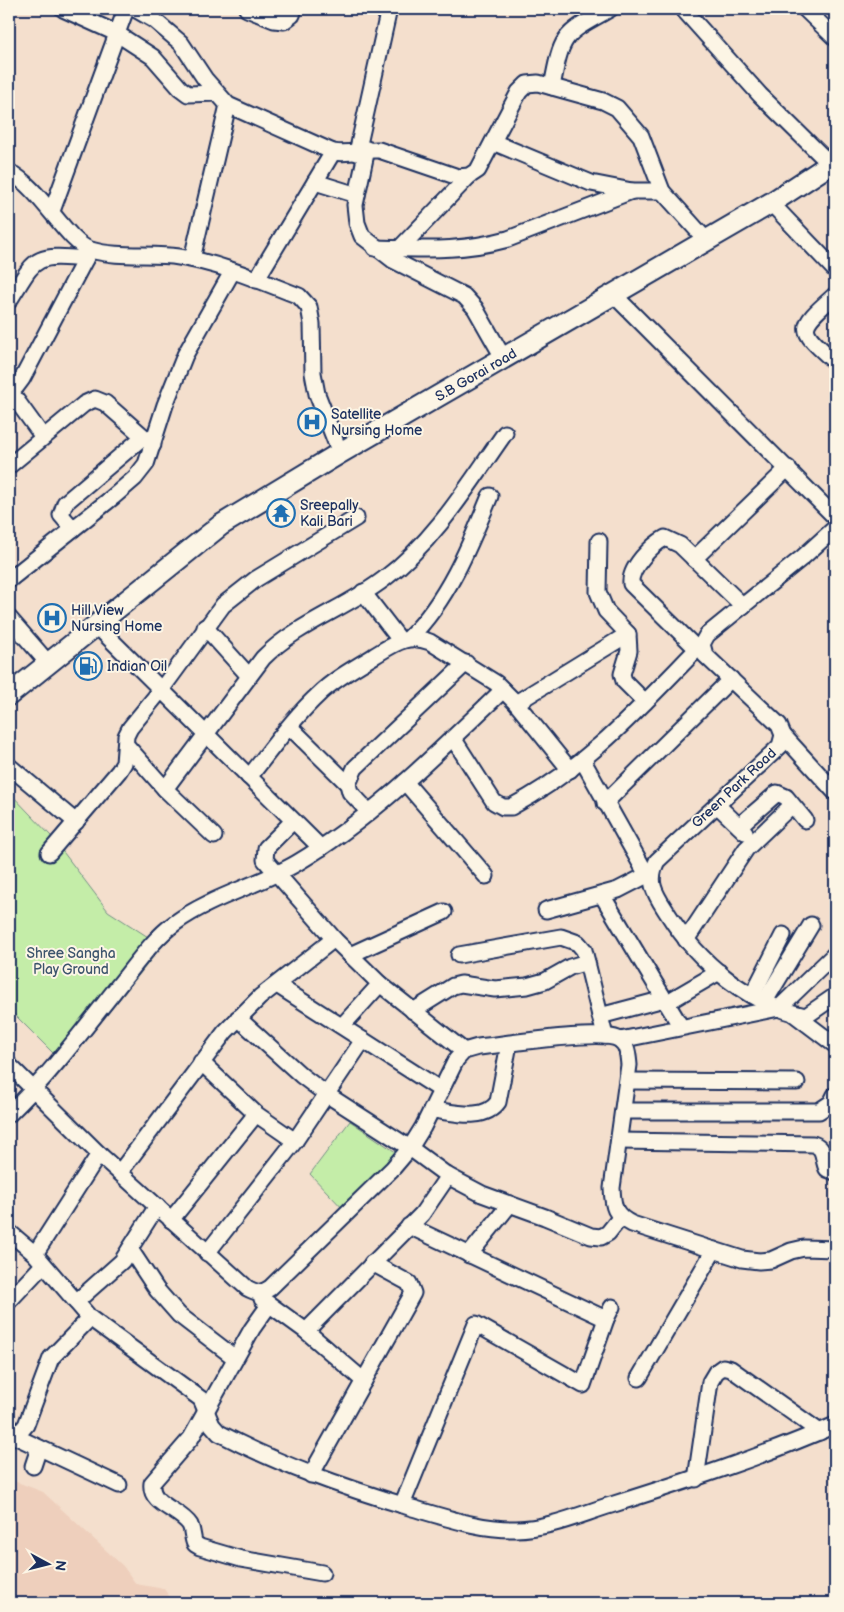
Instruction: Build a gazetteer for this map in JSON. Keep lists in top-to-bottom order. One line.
{"streets":{"street":["S.B Gorai road","Green Park Road"]},"parks":["Shree Sangha Play Ground"],"places":{"hospital":["Satellite Nursing Home","Hill View Nursing Home"],"temple":["Sreepally Kali Bari"],"fuel station":["Indian Oil"]},"north":"right"}
